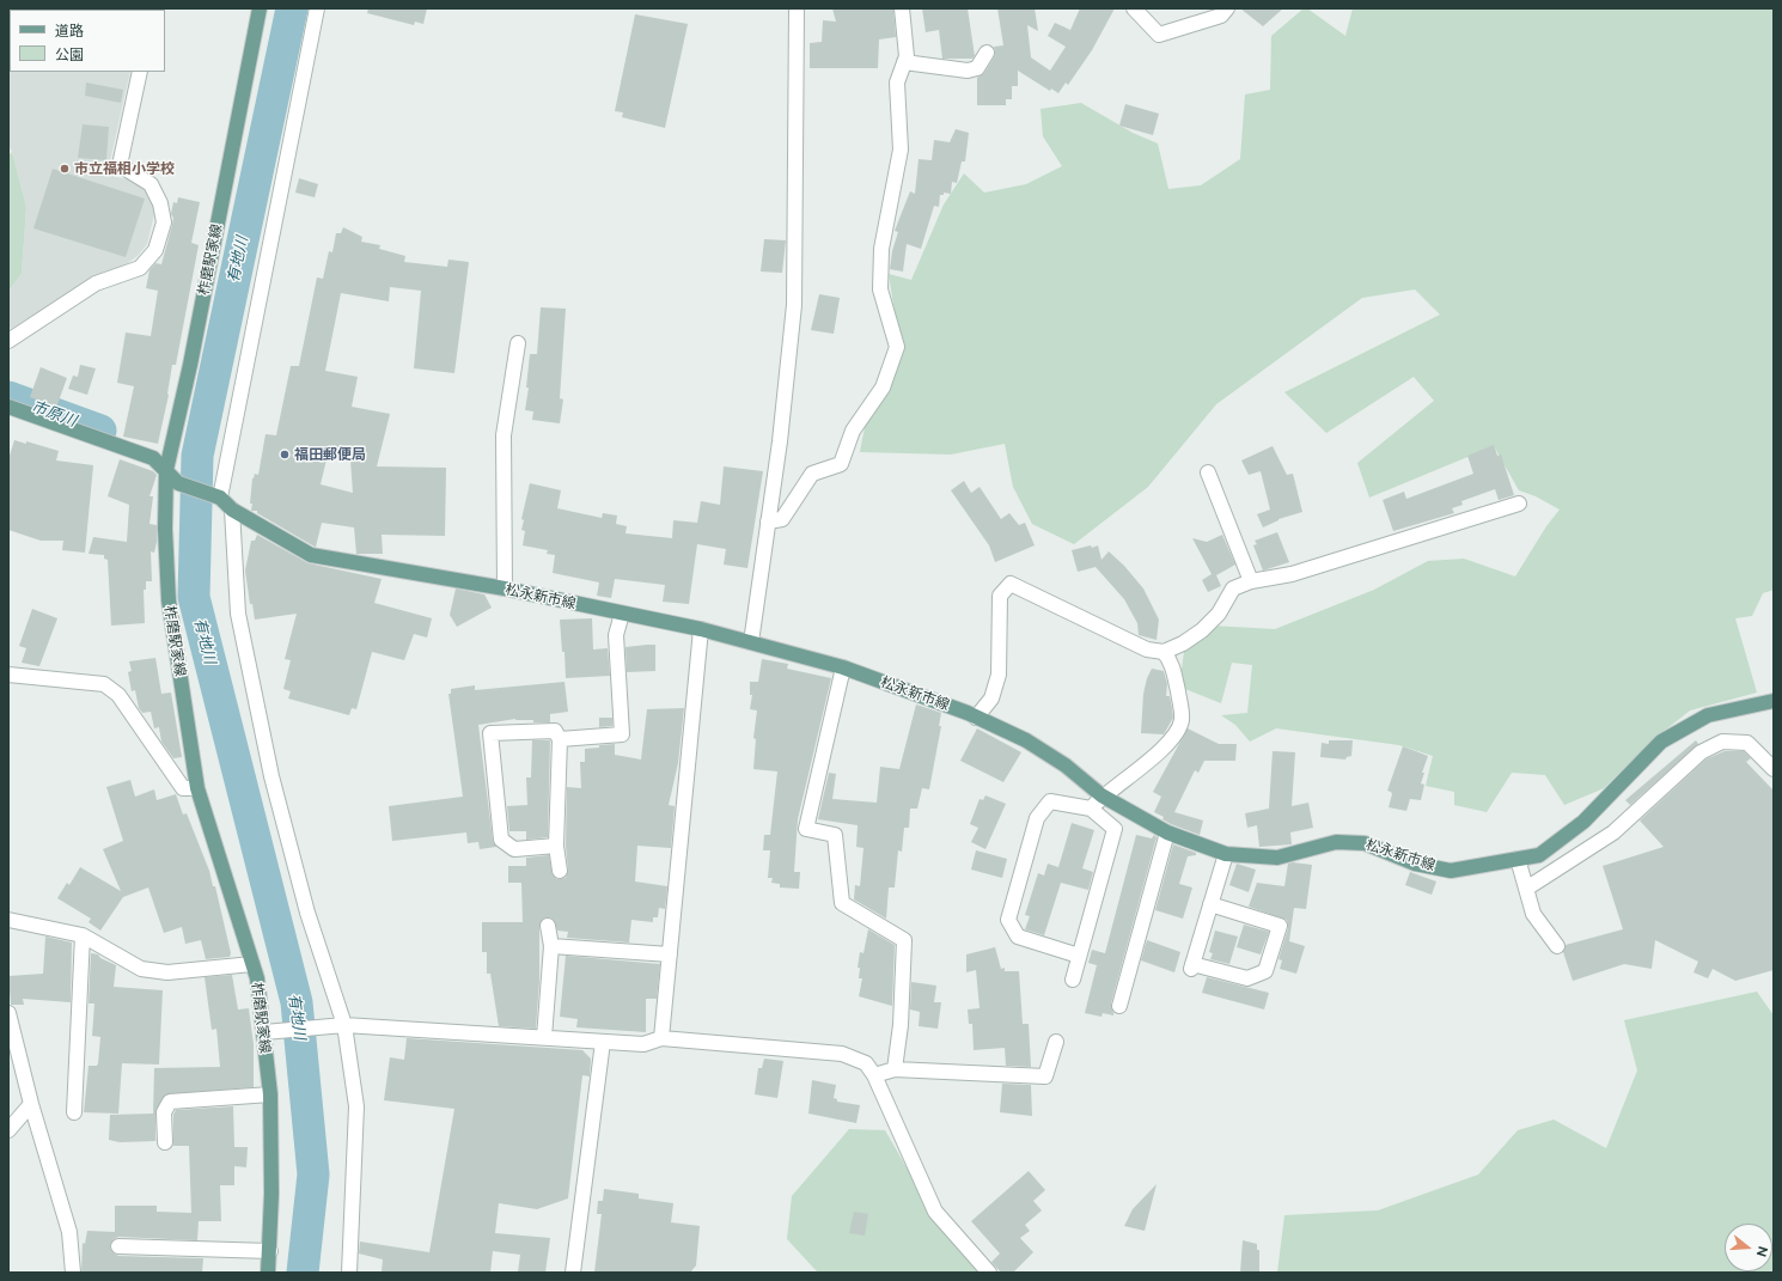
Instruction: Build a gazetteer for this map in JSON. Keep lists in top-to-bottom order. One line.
{"streets":{"main road":["柞磨駅家線","松永新市線"]},"crossings":[["柞磨駅家線","松永新市線"]],"water":["有地川","市原川"],"places":["市立福相小学校","福田郵便局"],"legend":["道路","公園"],"north":"right"}
